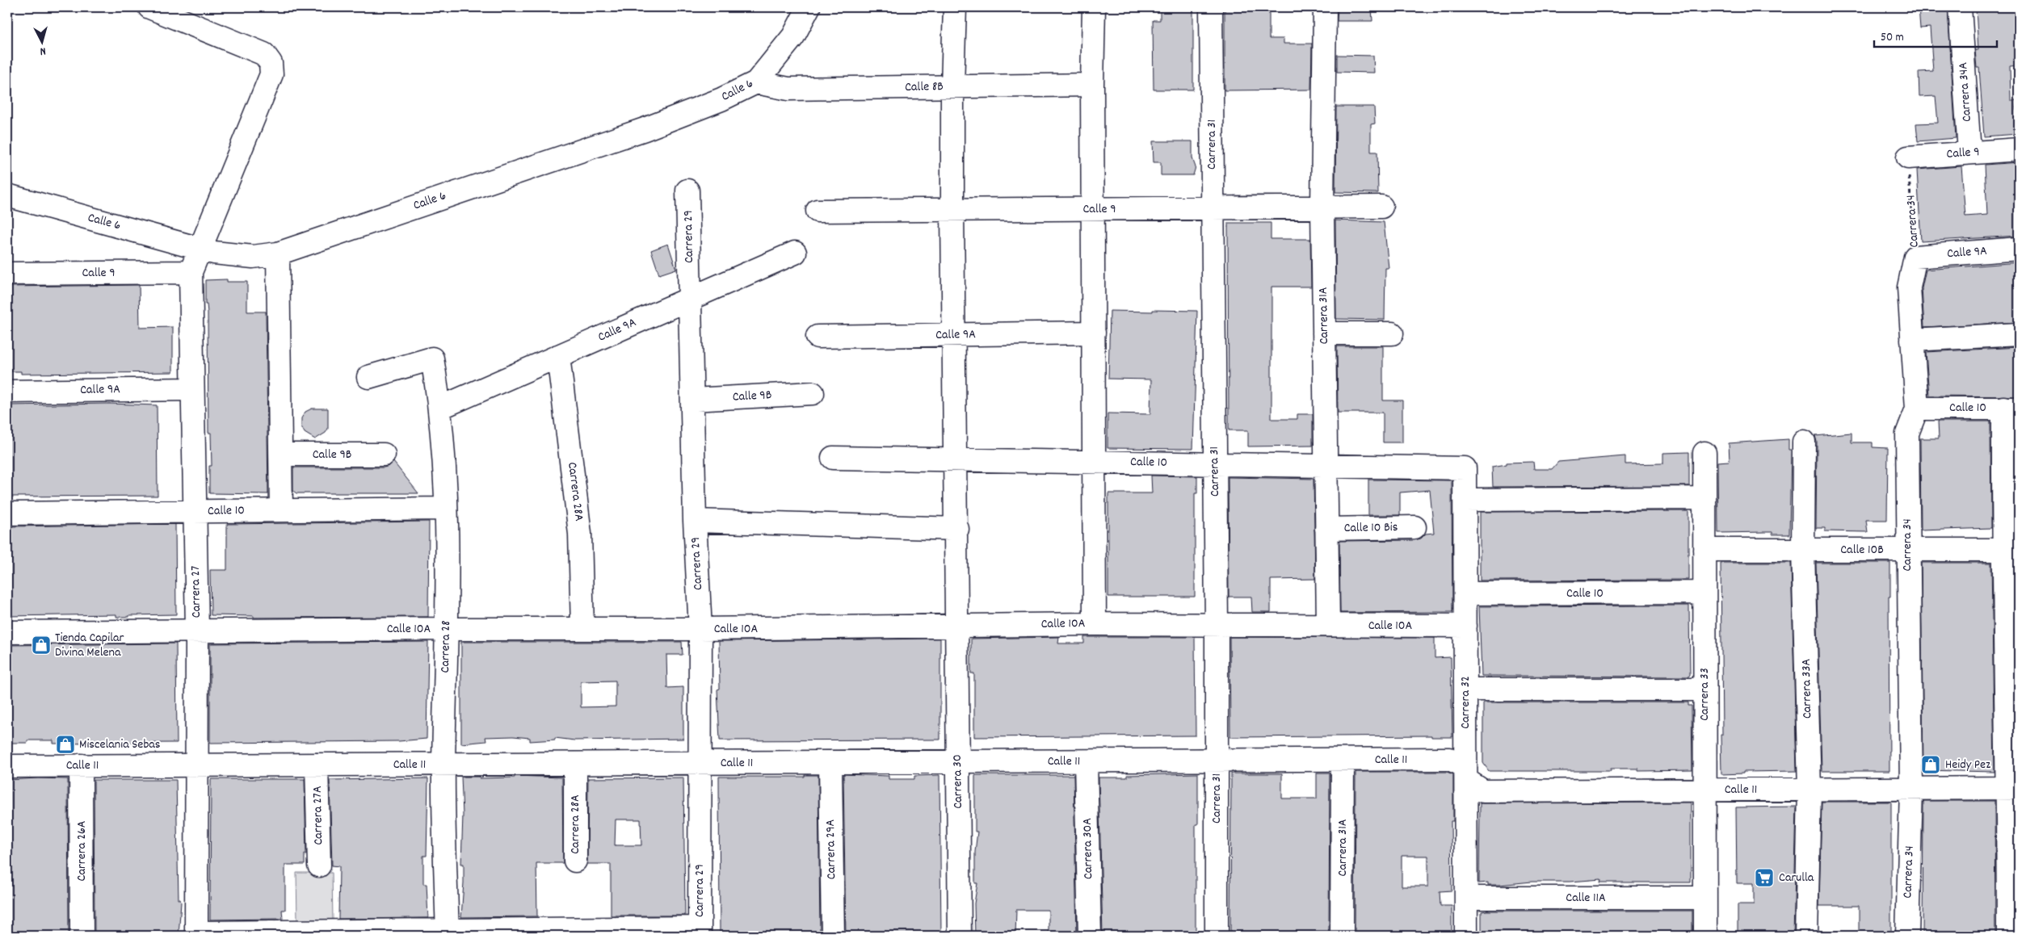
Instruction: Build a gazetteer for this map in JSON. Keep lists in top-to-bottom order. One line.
{"streets":{"street":["Calle 8B","Calle 6","Carrera 34A","Carrera 31","Calle 9","Carrera 34","Carrera 29","Calle 9A","Carrera 31A","Calle 9B","Calle 10","Carrera 28A","Calle 10 Bis","Calle 10B","Carrera 27","Calle 10A","Carrera 28","Carrera 33A","Carrera 33","Carrera 32","Calle 11","Carrera 30","Carrera 27A","Carrera 30A","Carrera 29A","Carrera 26A","Calle 11A"]},"crossings":[["Calle 8B","Calle 6"],["Calle 8B","Carrera 30"],["Calle 6","Carrera 27"],["Carrera 34A","Calle 9"],["Carrera 31","Calle 9"],["Carrera 31","Calle 10"],["Carrera 31","Calle 10A"],["Carrera 31","Calle 11"],["Calle 9","Carrera 34"],["Calle 9","Carrera 31A"],["Calle 9","Carrera 27"],["Calle 9","Carrera 30"],["Carrera 34","Calle 9A"],["Carrera 34","Calle 10"],["Carrera 34","Calle 10B"],["Carrera 34","Calle 11"],["Carrera 29","Calle 9A"],["Carrera 29","Calle 9B"],["Carrera 29","Calle 10A"],["Carrera 29","Calle 11"],["Calle 9A","Carrera 28A"],["Calle 9A","Carrera 27"],["Calle 9A","Carrera 28"],["Calle 9A","Carrera 30"],["Carrera 31A","Calle 10"],["Carrera 31A","Calle 10 Bis"],["Carrera 31A","Calle 10A"],["Carrera 31A","Calle 11"],["Calle 10","Carrera 27"],["Calle 10","Carrera 28"],["Calle 10","Carrera 33"],["Calle 10","Carrera 32"],["Calle 10","Carrera 30"],["Carrera 28A","Calle 10A"],["Carrera 28A","Calle 11"],["Calle 10B","Carrera 33A"],["Calle 10B","Carrera 33"],["Carrera 27","Calle 10A"],["Carrera 27","Calle 11"],["Calle 10A","Carrera 28"],["Calle 10A","Carrera 32"],["Calle 10A","Carrera 30"],["Carrera 28","Calle 11"],["Carrera 33A","Calle 11"],["Carrera 33","Calle 11"],["Carrera 33","Calle 11A"],["Carrera 32","Calle 11"],["Carrera 32","Calle 11A"],["Calle 11","Carrera 30"],["Calle 11","Carrera 27A"],["Calle 11","Carrera 30A"],["Calle 11","Carrera 29A"],["Calle 11","Carrera 26A"]],"places":{"shop":["Tienda Capilar Divina Melena","Miscelania Sebas","Heidy Pez"],"supermarket":["Carulla"]},"scale_bar":"50 m","north":"bottom"}
